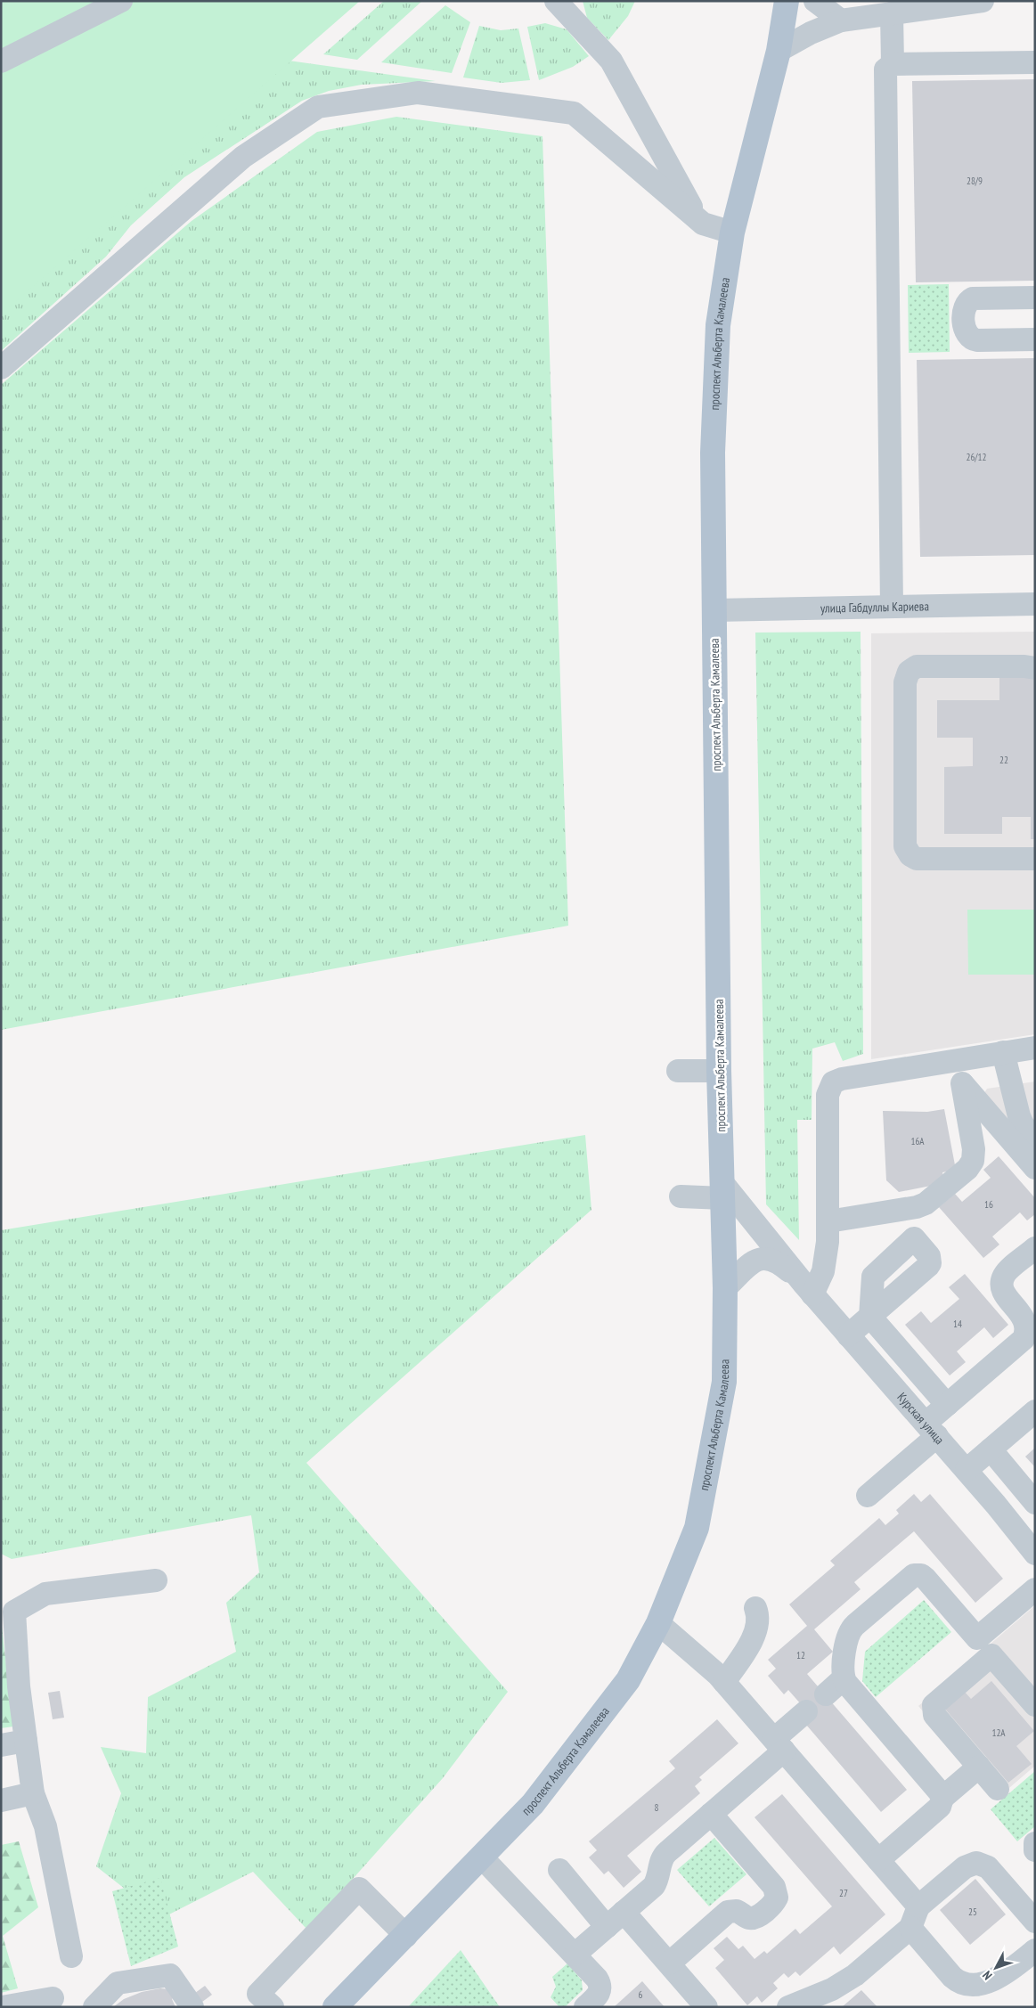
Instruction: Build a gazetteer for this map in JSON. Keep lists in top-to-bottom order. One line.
{"streets":{"main road":["проспект Альберта Камалеева"],"street":["улица Габдуллы Кариева","Курская улица"]},"crossings":[["проспект Альберта Камалеева","улица Габдуллы Кариева"],["проспект Альберта Камалеева","Курская улица"]],"house_numbers":["28/9","26/12","22","16А","16","14","12","12А","8","27","25","6"],"north":"bottom left"}
